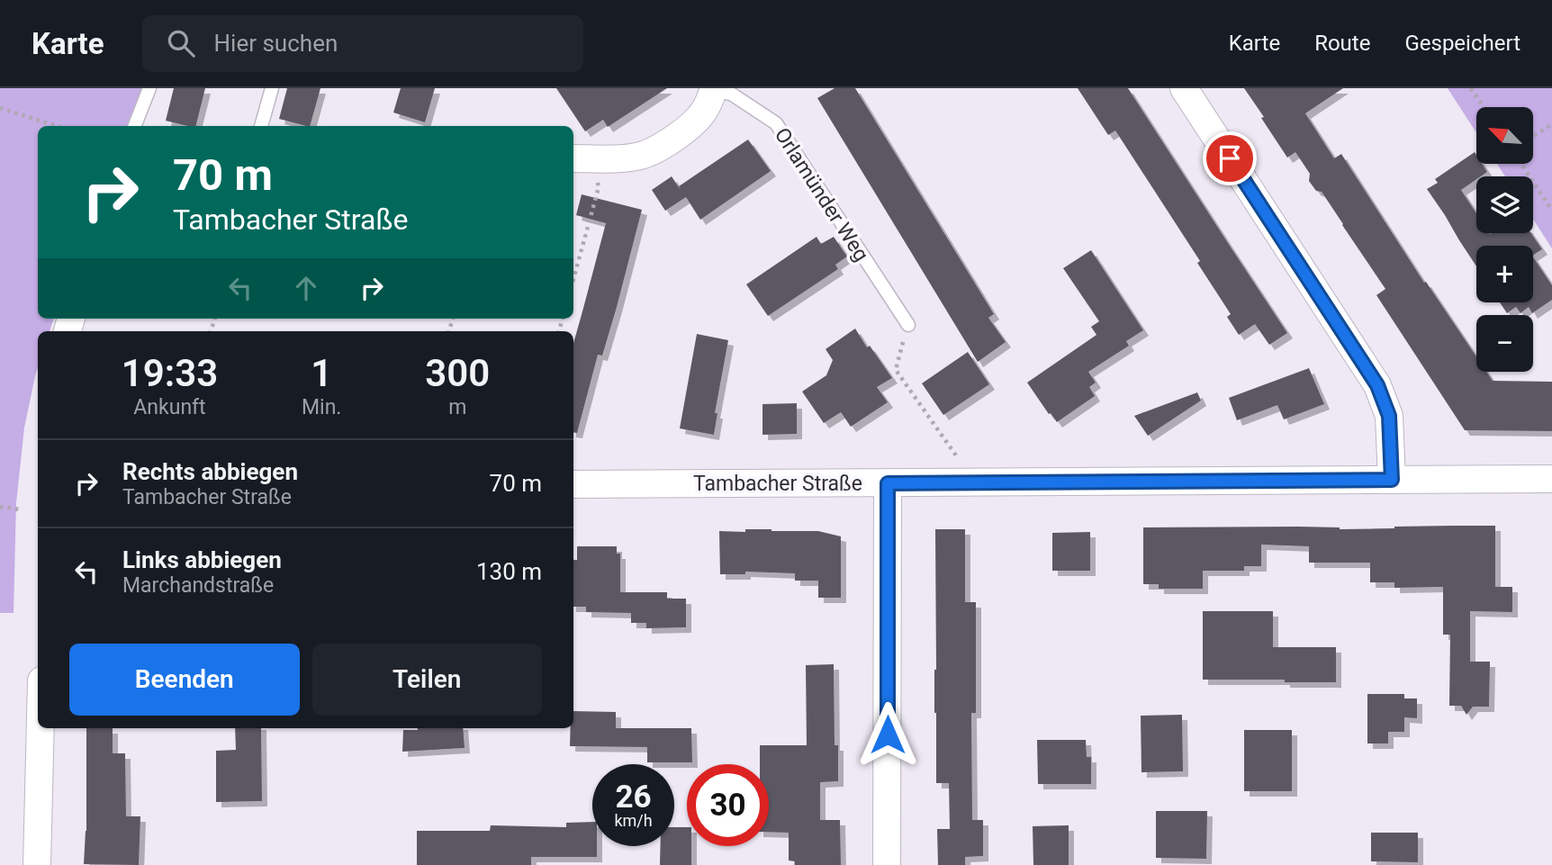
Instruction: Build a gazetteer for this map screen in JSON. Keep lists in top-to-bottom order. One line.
{"streets":{"street":["Orlamünder Weg","Tambacher Straße"]},"north":"top left","page":{"header":"Karte","search":"Hier suchen","nav":["Karte","Route","Gespeichert"],"map_buttons":["+","−"],"turn":["70 m","Tambacher Straße"],"eta":["19:33","Ankunft","1","Min.","300","m"],"list":[{"name":"Rechts abbiegen","note":"Tambacher Straße","value":"70 m"},{"name":"Links abbiegen","note":"Marchandstraße","value":"130 m"}],"buttons":["Beenden","Teilen"],"speed":"26 km/h","limit":"30"}}
